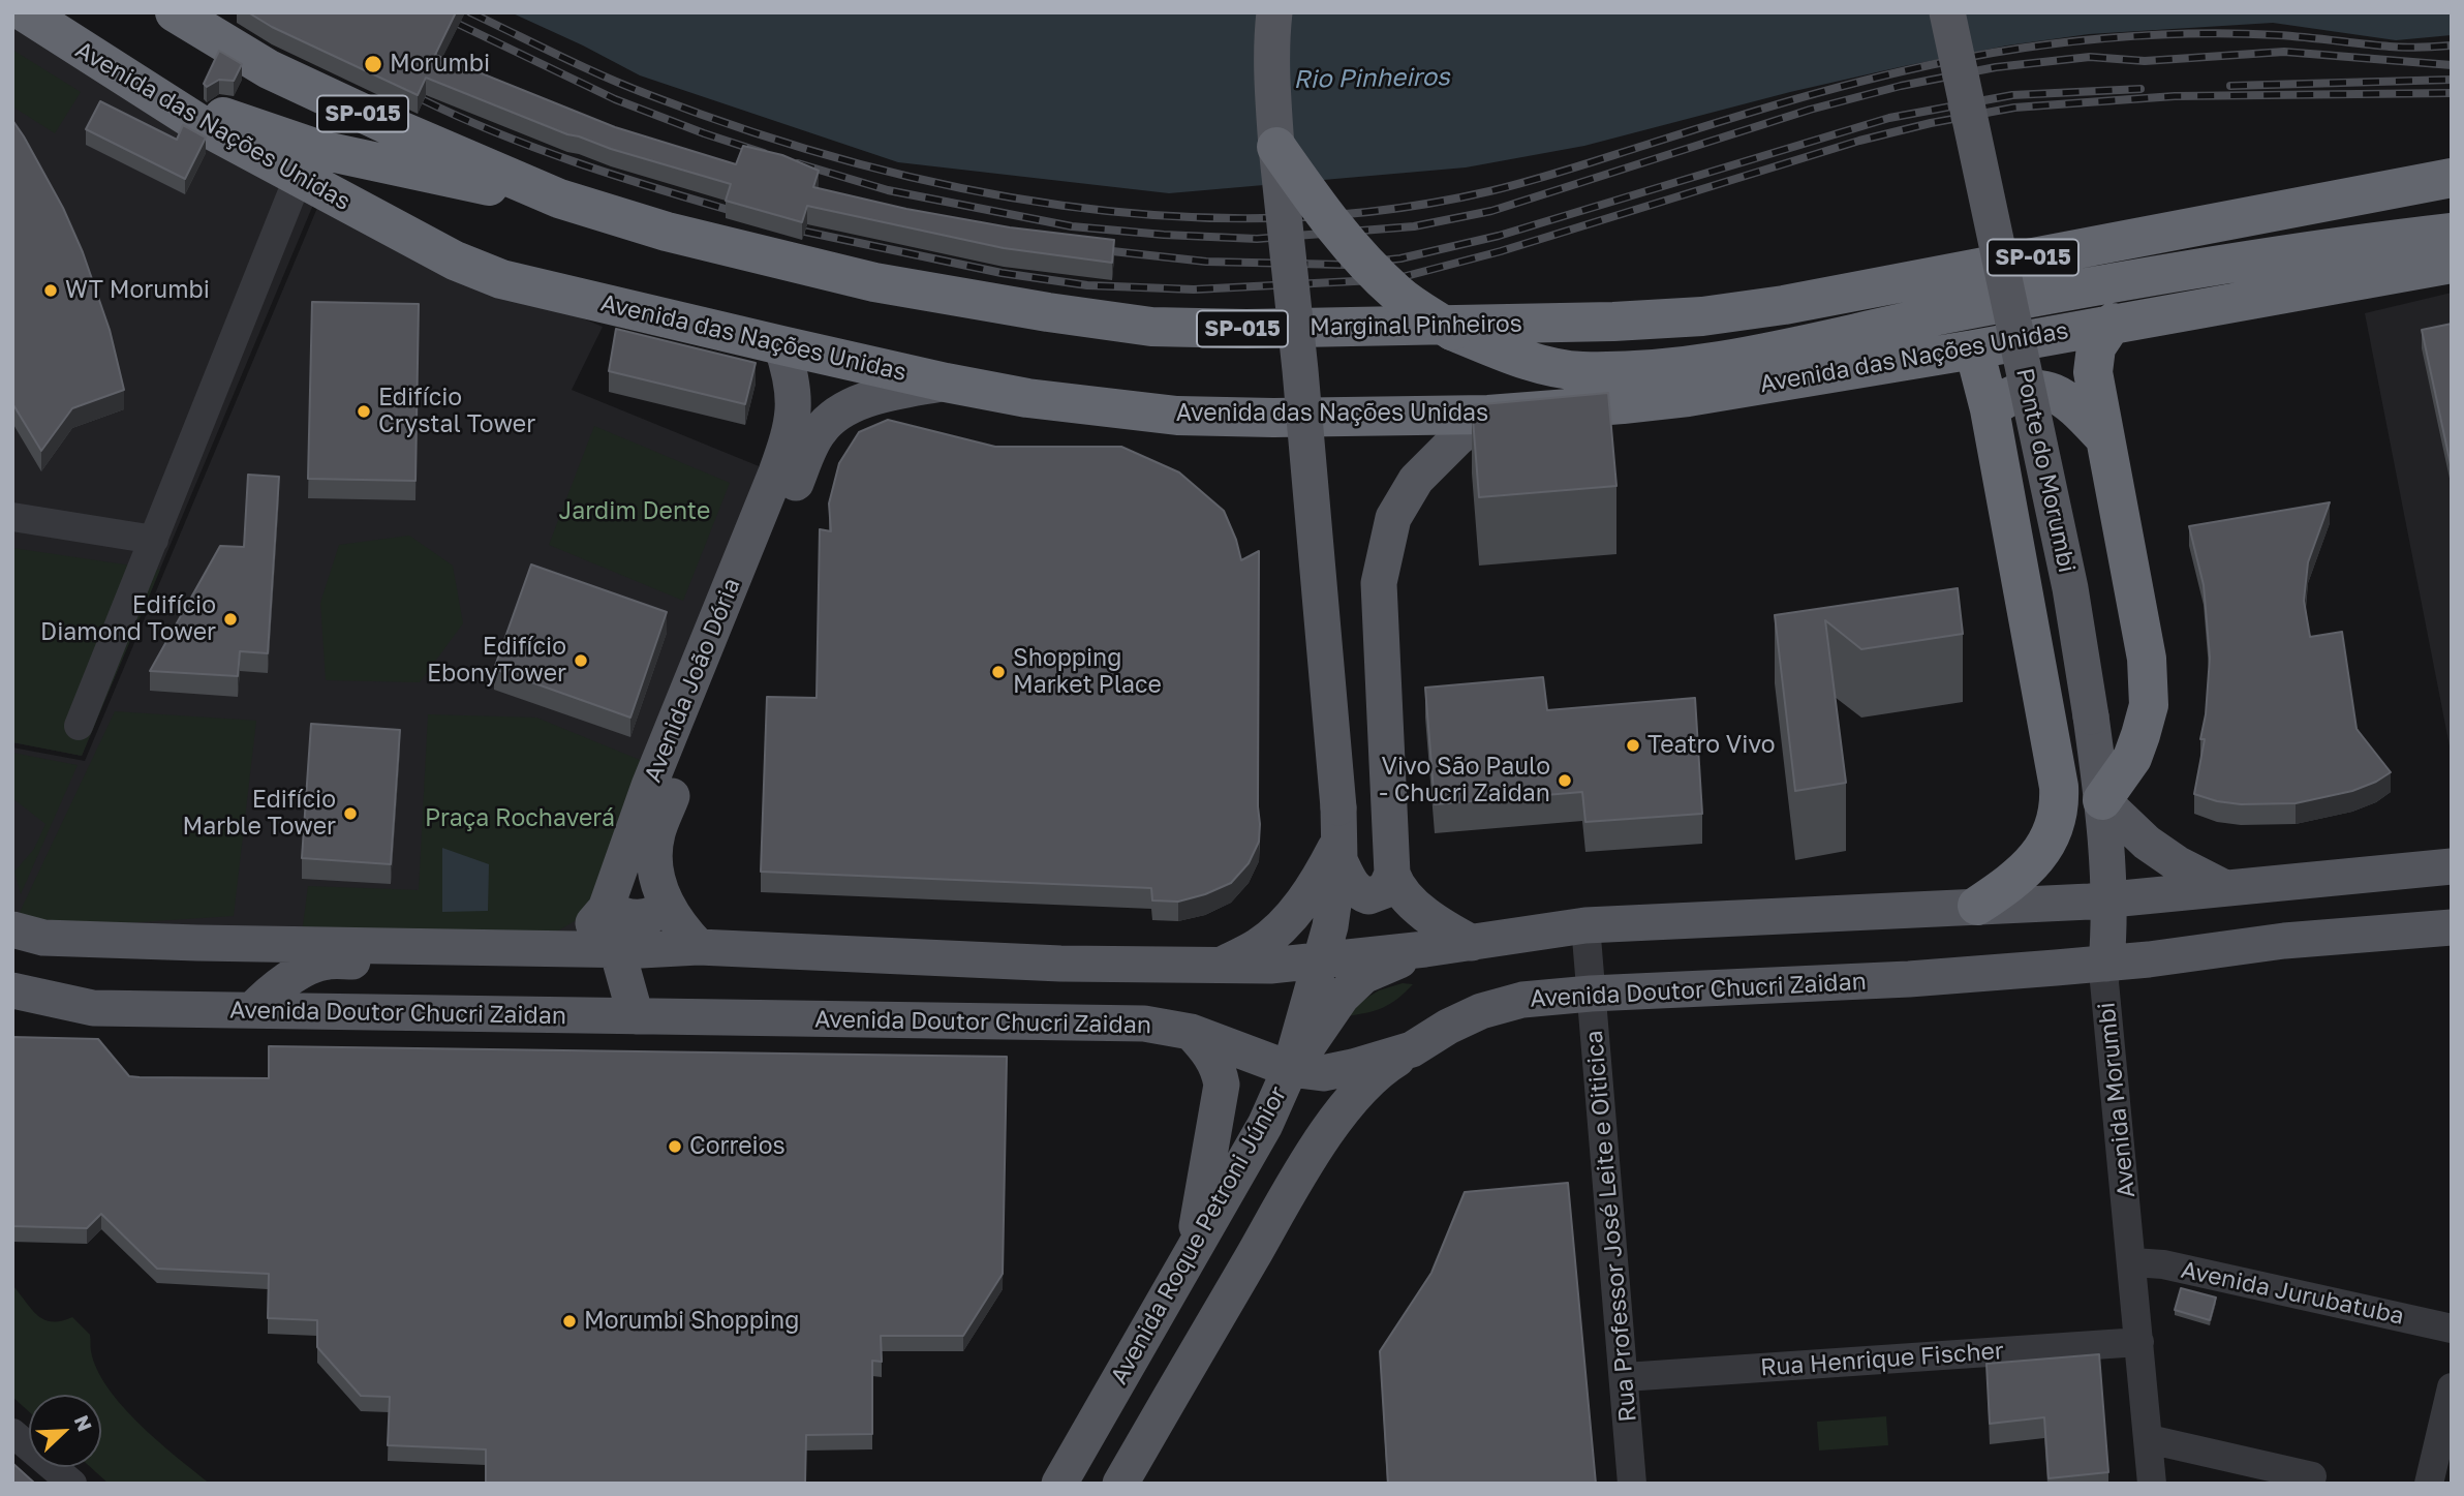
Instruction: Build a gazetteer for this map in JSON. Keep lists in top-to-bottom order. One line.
{"streets":{"highway":["SP-015","Avenida das Nações Unidas","Marginal Pinheiros"],"main road":["Ponte do Morumbi","Avenida João Dória","Avenida Doutor Chucri Zaidan","Avenida Morumbi","Avenida Roque Petroni Júnior"],"street":["Rua Professor José Leite e Oiticica","Avenida Jurubatuba","Rua Henrique Fischer"]},"crossings":[["SP-015","Marginal Pinheiros"],["Avenida das Nações Unidas","Avenida João Dória"],["Ponte do Morumbi","Avenida Morumbi"],["Avenida Doutor Chucri Zaidan","Avenida Morumbi"],["Avenida Doutor Chucri Zaidan","Rua Professor José Leite e Oiticica"],["Avenida Doutor Chucri Zaidan","Avenida Roque Petroni Júnior"],["Avenida Morumbi","Avenida Jurubatuba"],["Avenida Morumbi","Rua Henrique Fischer"],["Rua Professor José Leite e Oiticica","Rua Henrique Fischer"]],"water":["Rio Pinheiros"],"parks":["Jardim Dente","Praça Rochaverá"],"places":["Morumbi","WT Morumbi","Edifício Crystal Tower","Edifício Diamond Tower","Edifício EbonyTower","Shopping Market Place","Teatro Vivo","Vivo São Paulo - Chucri Zaidan","Edifício Marble Tower","Correios","Morumbi Shopping"],"north":"top right"}
